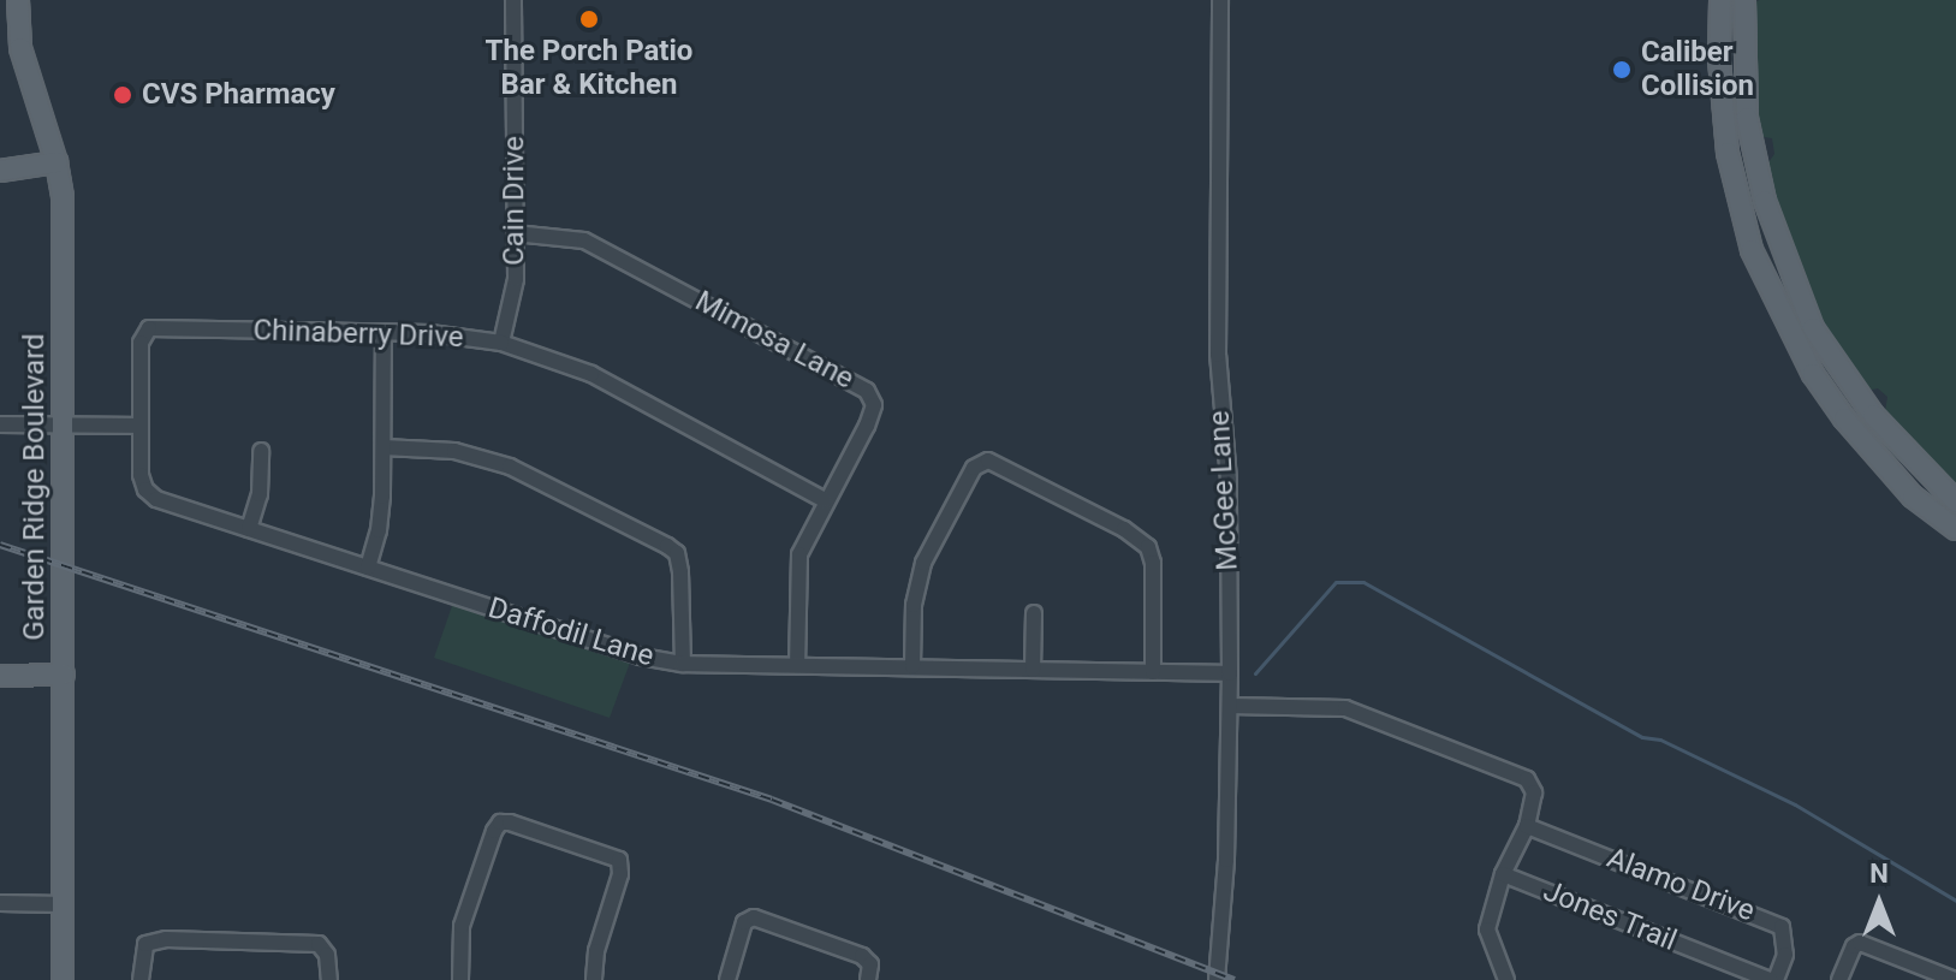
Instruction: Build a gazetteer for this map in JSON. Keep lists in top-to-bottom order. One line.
{"streets":{"main road":["Garden Ridge Boulevard"],"street":["Cain Drive","Chinaberry Drive","Mimosa Lane","McGee Lane","Daffodil Lane","Alamo Drive","Jones Trail"]},"crossings":[["Cain Drive","Chinaberry Drive"],["Cain Drive","Mimosa Lane"],["Chinaberry Drive","Mimosa Lane"],["Chinaberry Drive","Daffodil Lane"],["Mimosa Lane","Daffodil Lane"],["McGee Lane","Daffodil Lane"],["Alamo Drive","Jones Trail"]],"places":["The Porch Patio Bar & Kitchen","Caliber Collision","CVS Pharmacy"],"north":"top"}
